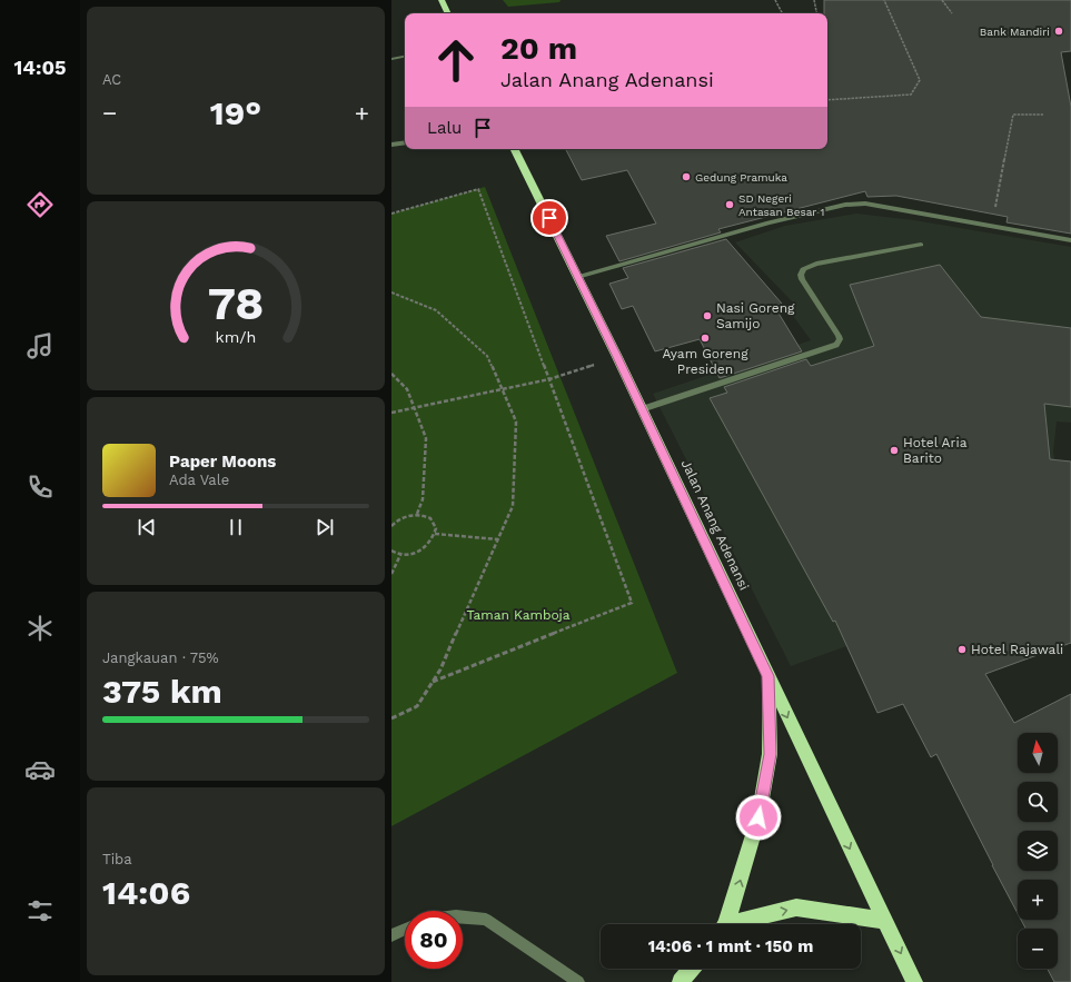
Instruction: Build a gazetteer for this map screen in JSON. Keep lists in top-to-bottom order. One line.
{"streets":{"highway":["Jalan Anang Adenansi"]},"one_way":["Jalan Anang Adenansi"],"parks":["Taman Kamboja"],"places":["Bank Mandiri","Gedung Pramuka","SD Negeri Antasan Besar 1","Nasi Goreng Samijo","Ayam Goreng Presiden","Hotel Aria Barito","Hotel Rajawali"],"north":"top","page":{"tabs":"14:05","tile":["AC",["Jangkauan · 75%","375 km"],["Tiba","14:06"]],"turn":["20 m","Jalan Anang Adenansi"],"heat":["−","19°","+"],"then":"Lalu","song":["Paper Moons","Ada Vale"],"map_buttons":["+","−"],"limit":"80","trip":"14:06 · 1 mnt · 150 m","gauge":["78","km/h"]}}
